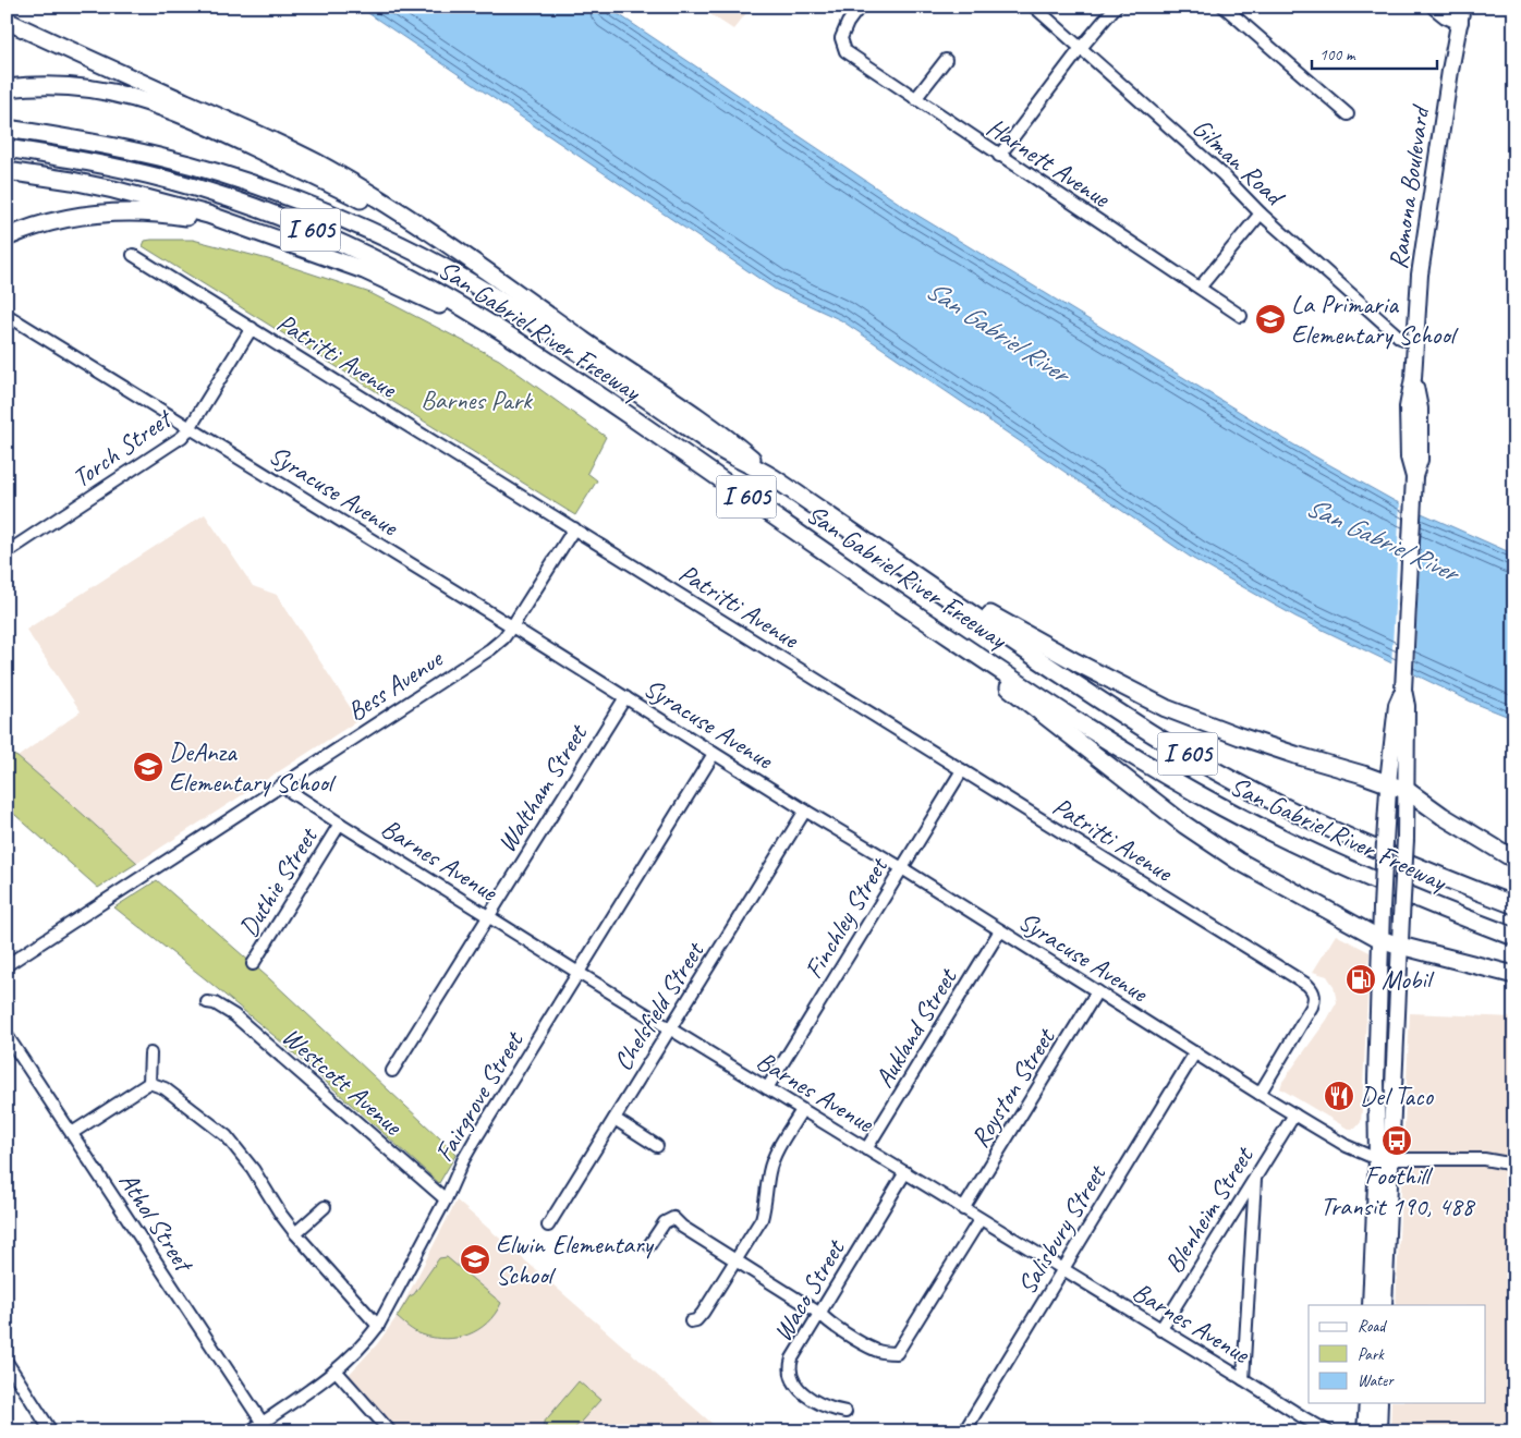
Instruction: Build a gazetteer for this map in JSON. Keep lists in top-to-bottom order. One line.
{"streets":{"highway":["I 605","San Gabriel River Freeway"],"main road":["Ramona Boulevard"],"street":["Gilman Road","Harnett Avenue","Patritti Avenue","Torch Street","Syracuse Avenue","Bess Avenue","Waltham Street","Barnes Avenue","Duthie Street","Finchley Street","Chelsfield Street","Aukland Street","Westcott Avenue","Royston Street","Fairgrove Street","Blenheim Street","Athol Street","Salisbury Street","Waco Street"]},"crossings":[["Gilman Road","Ramona Boulevard"],["Ramona Boulevard","Syracuse Avenue"],["Patritti Avenue","Torch Street"],["Patritti Avenue","Syracuse Avenue"],["Patritti Avenue","Bess Avenue"],["Patritti Avenue","Finchley Street"],["Torch Street","Syracuse Avenue"],["Syracuse Avenue","Bess Avenue"],["Syracuse Avenue","Waltham Street"],["Syracuse Avenue","Finchley Street"],["Syracuse Avenue","Chelsfield Street"],["Syracuse Avenue","Aukland Street"],["Syracuse Avenue","Royston Street"],["Syracuse Avenue","Fairgrove Street"],["Syracuse Avenue","Blenheim Street"],["Syracuse Avenue","Salisbury Street"],["Bess Avenue","Barnes Avenue"],["Waltham Street","Barnes Avenue"],["Barnes Avenue","Duthie Street"],["Barnes Avenue","Finchley Street"],["Barnes Avenue","Chelsfield Street"],["Barnes Avenue","Aukland Street"],["Barnes Avenue","Royston Street"],["Barnes Avenue","Fairgrove Street"],["Barnes Avenue","Blenheim Street"],["Barnes Avenue","Salisbury Street"],["Barnes Avenue","Waco Street"],["Westcott Avenue","Fairgrove Street"],["Fairgrove Street","Athol Street"]],"water":["San Gabriel River"],"parks":["Barnes Park"],"places":{"school or university":["La Primaria Elementary School","DeAnza Elementary School","Elwin Elementary School"],"fuel station":["Mobil"],"restaurant":["Del Taco"],"bus stop":["Foothill Transit 190, 488"]},"legend":["Road","Park","Water"],"scale_bar":"100 m"}
